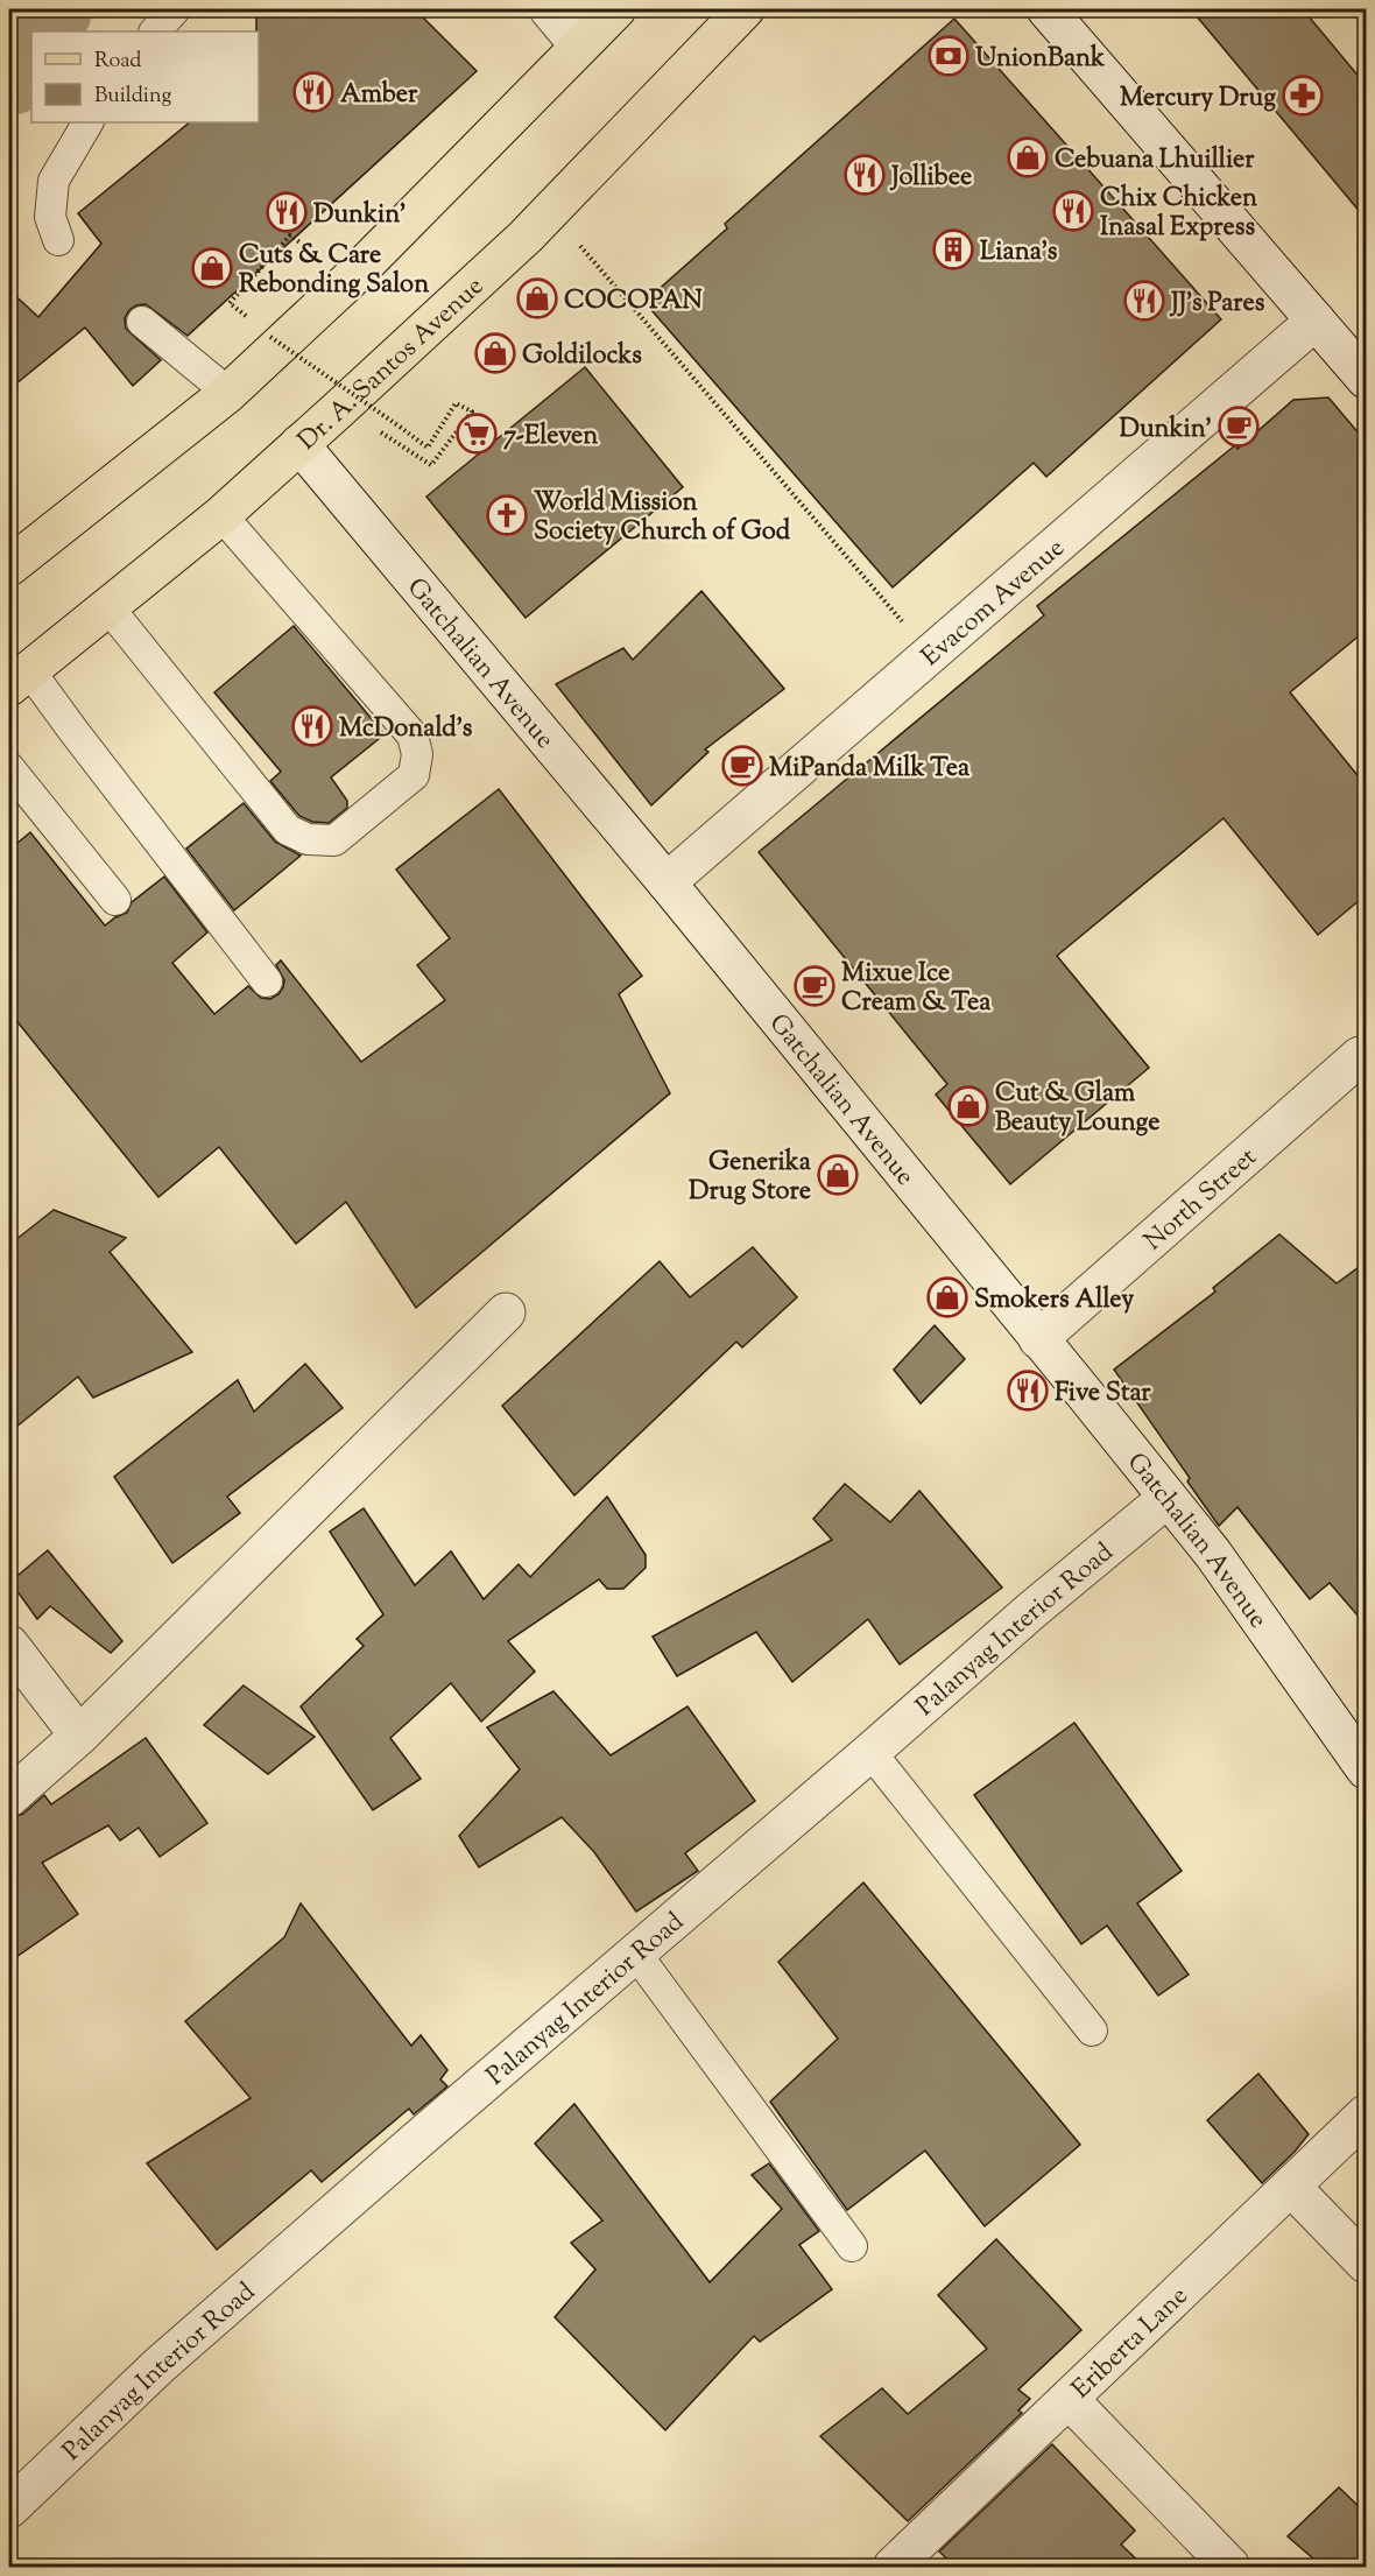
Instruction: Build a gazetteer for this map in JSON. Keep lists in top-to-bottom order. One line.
{"streets":{"main road":["Dr. A. Santos Avenue"],"street":["Evacom Avenue","Gatchalian Avenue","North Street","Palanyag Interior Road","Eriberta Lane"]},"crossings":[["Dr. A. Santos Avenue","Gatchalian Avenue"],["Evacom Avenue","Gatchalian Avenue"],["Gatchalian Avenue","North Street"],["Gatchalian Avenue","Palanyag Interior Road"]],"places":{"bank":["UnionBank"],"restaurant":["Amber","Jollibee","Chix Chicken Inasal Express","Dunkin'","JJ's Pares","McDonald's","Five Star"],"pharmacy":["Mercury Drug"],"shop":["Cebuana Lhuillier","Cuts & Care Rebonding Salon","COCOPAN","Goldilocks","Cut & Glam Beauty Lounge","Generika Drug Store","Smokers Alley"],"building":["Liana's"],"cafe":["Dunkin’","MiPanda Milk Tea","Mixue Ice Cream & Tea"],"supermarket":["7-Eleven"],"church":["World Mission Society Church of God"]},"legend":["Road","Building"]}
